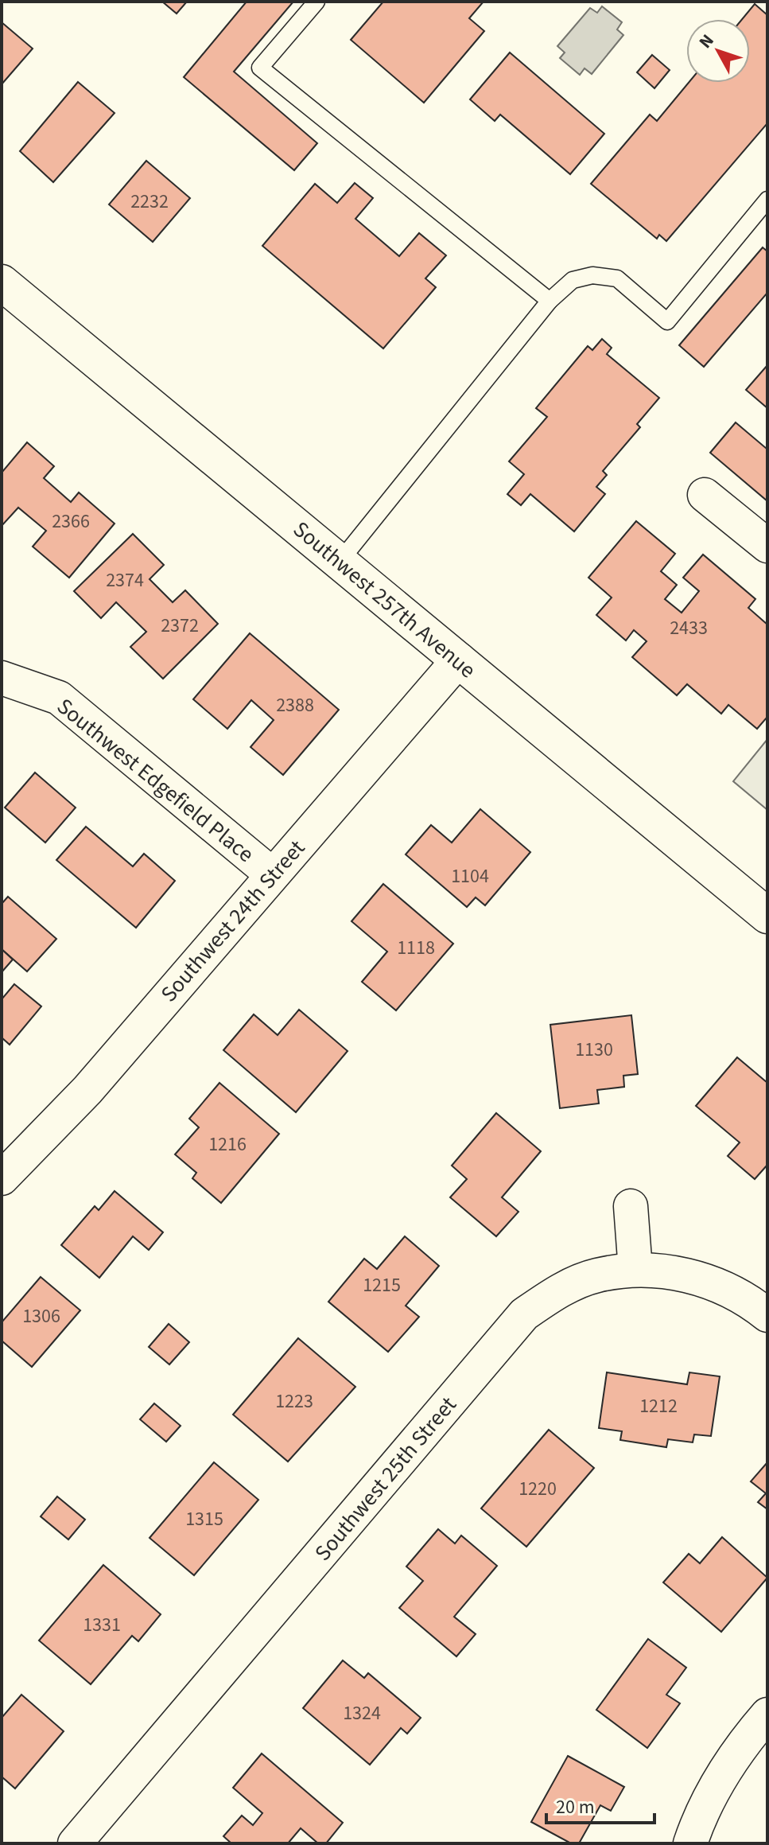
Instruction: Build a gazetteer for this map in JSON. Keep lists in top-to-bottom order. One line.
{"streets":{"main road":["Southwest 257th Avenue"],"street":["Southwest Edgefield Place","Southwest 24th Street","Southwest 25th Street"]},"crossings":[["Southwest 257th Avenue","Southwest 24th Street"],["Southwest Edgefield Place","Southwest 24th Street"]],"house_numbers":["2232","2366","2374","2372","2433","2388","1104","1118","1130","1216","1215","1306","1223","1212","1220","1315","1331","1324"],"scale_bar":"20 m","north":"top left"}
